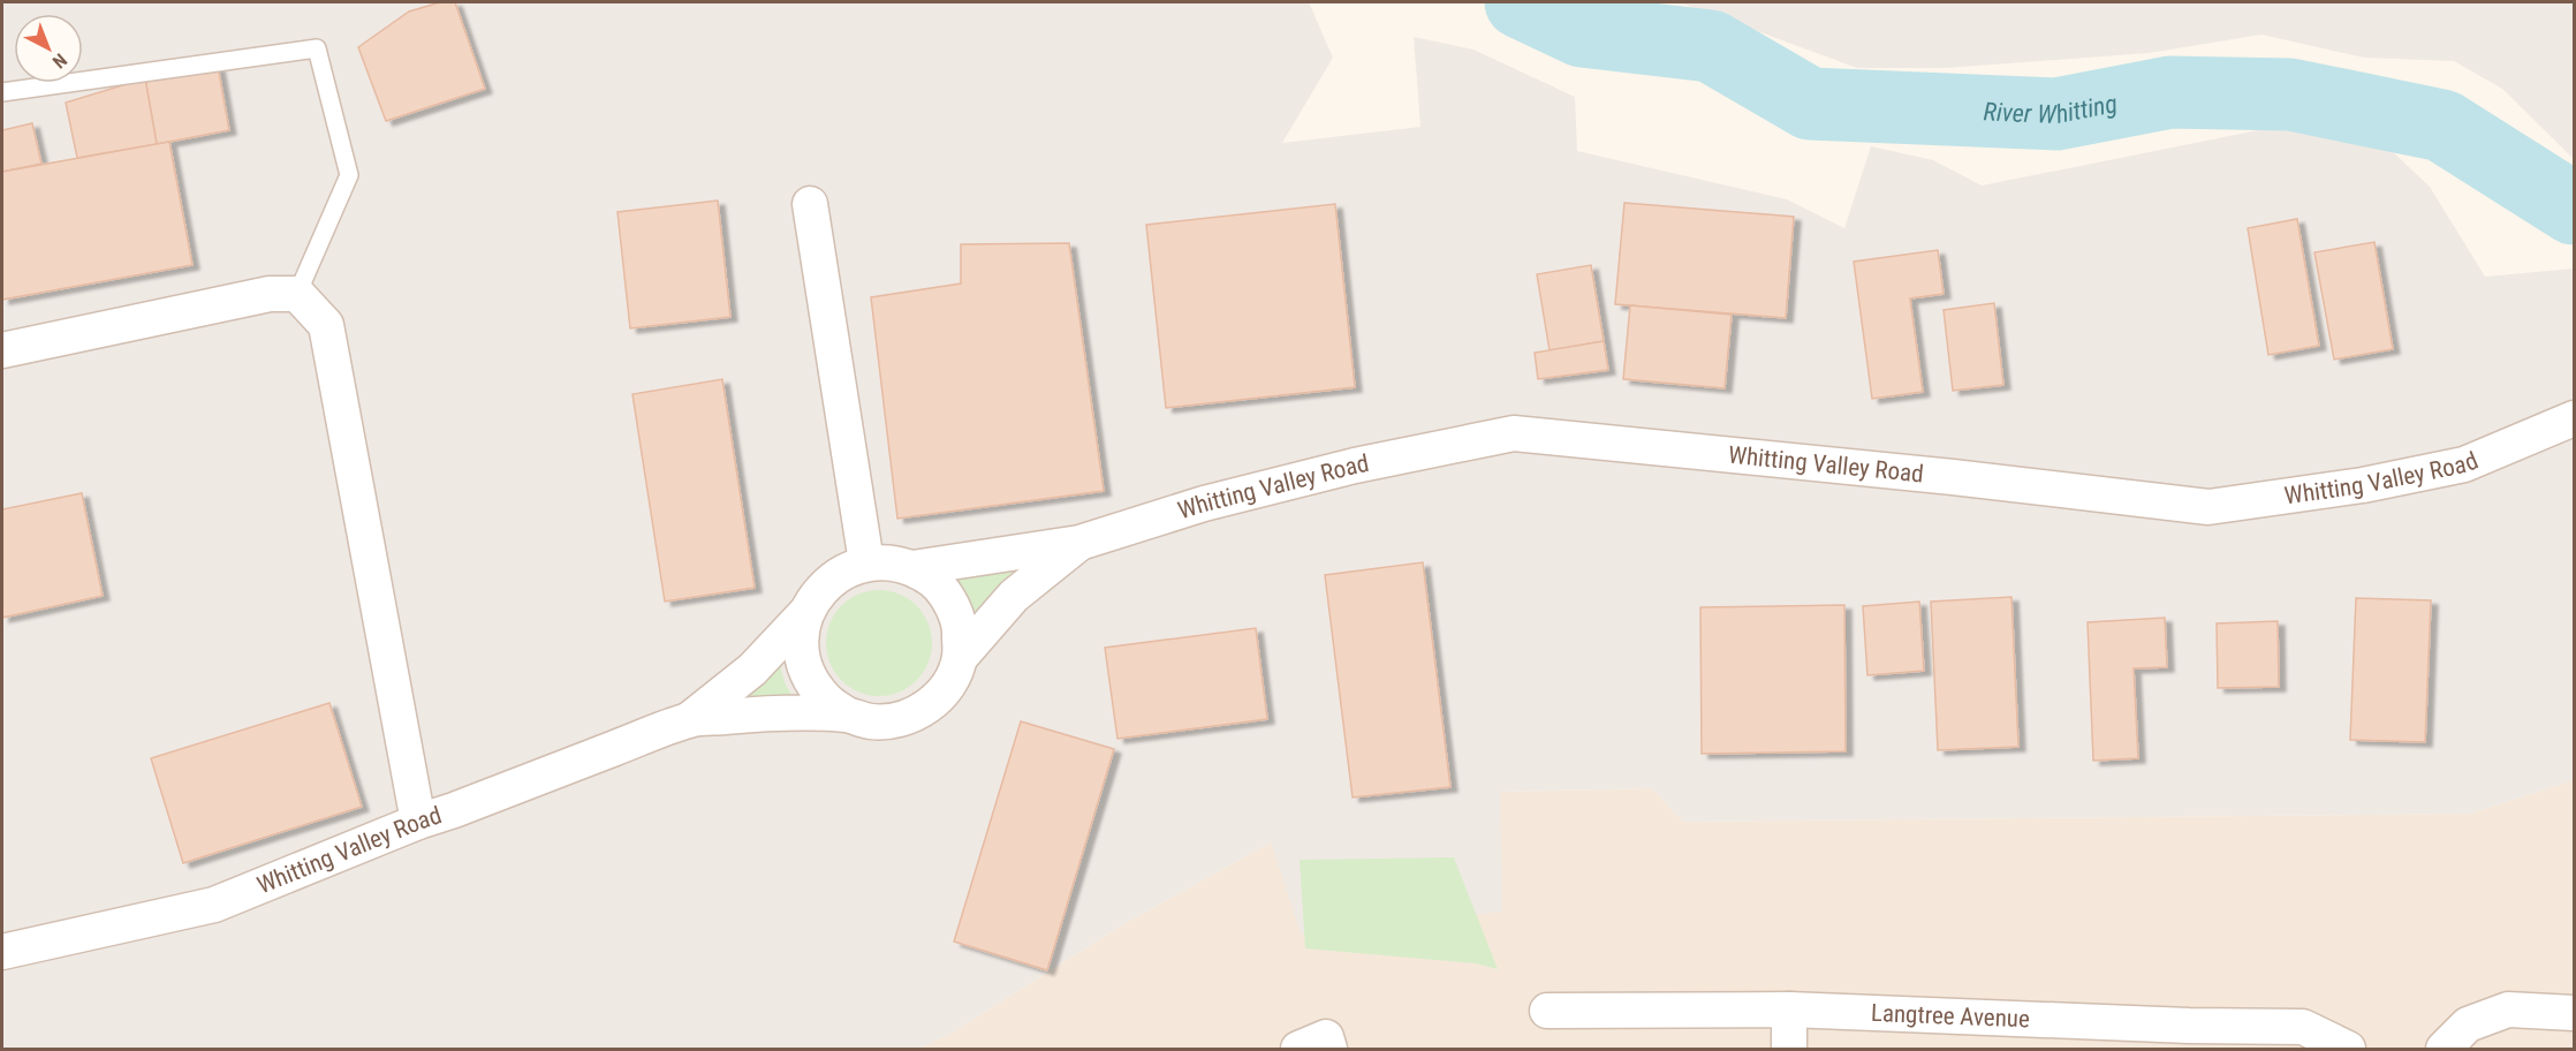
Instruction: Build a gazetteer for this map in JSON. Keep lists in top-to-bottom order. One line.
{"streets":{"street":["Whitting Valley Road","Langtree Avenue"]},"water":["River Whitting"],"north":"bottom right"}
